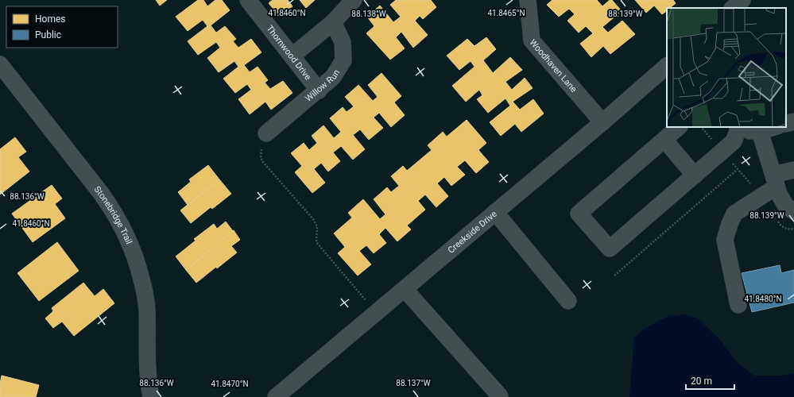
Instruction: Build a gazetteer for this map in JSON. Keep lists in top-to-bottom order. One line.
{"streets":{"street":["Thornwood Drive","Woodhaven Lane","Willow Run","Stonebridge Trail","Creekside Drive"]},"crossings":[["Thornwood Drive","Willow Run"],["Woodhaven Lane","Creekside Drive"]],"legend":["Homes","Public"],"scale_bar":"20 m","coordinates":["41.8460°N","41.8465°N","88.138°W","88.139°W","88.136°W","41.8480°N","88.137°W","41.8470°N"]}
